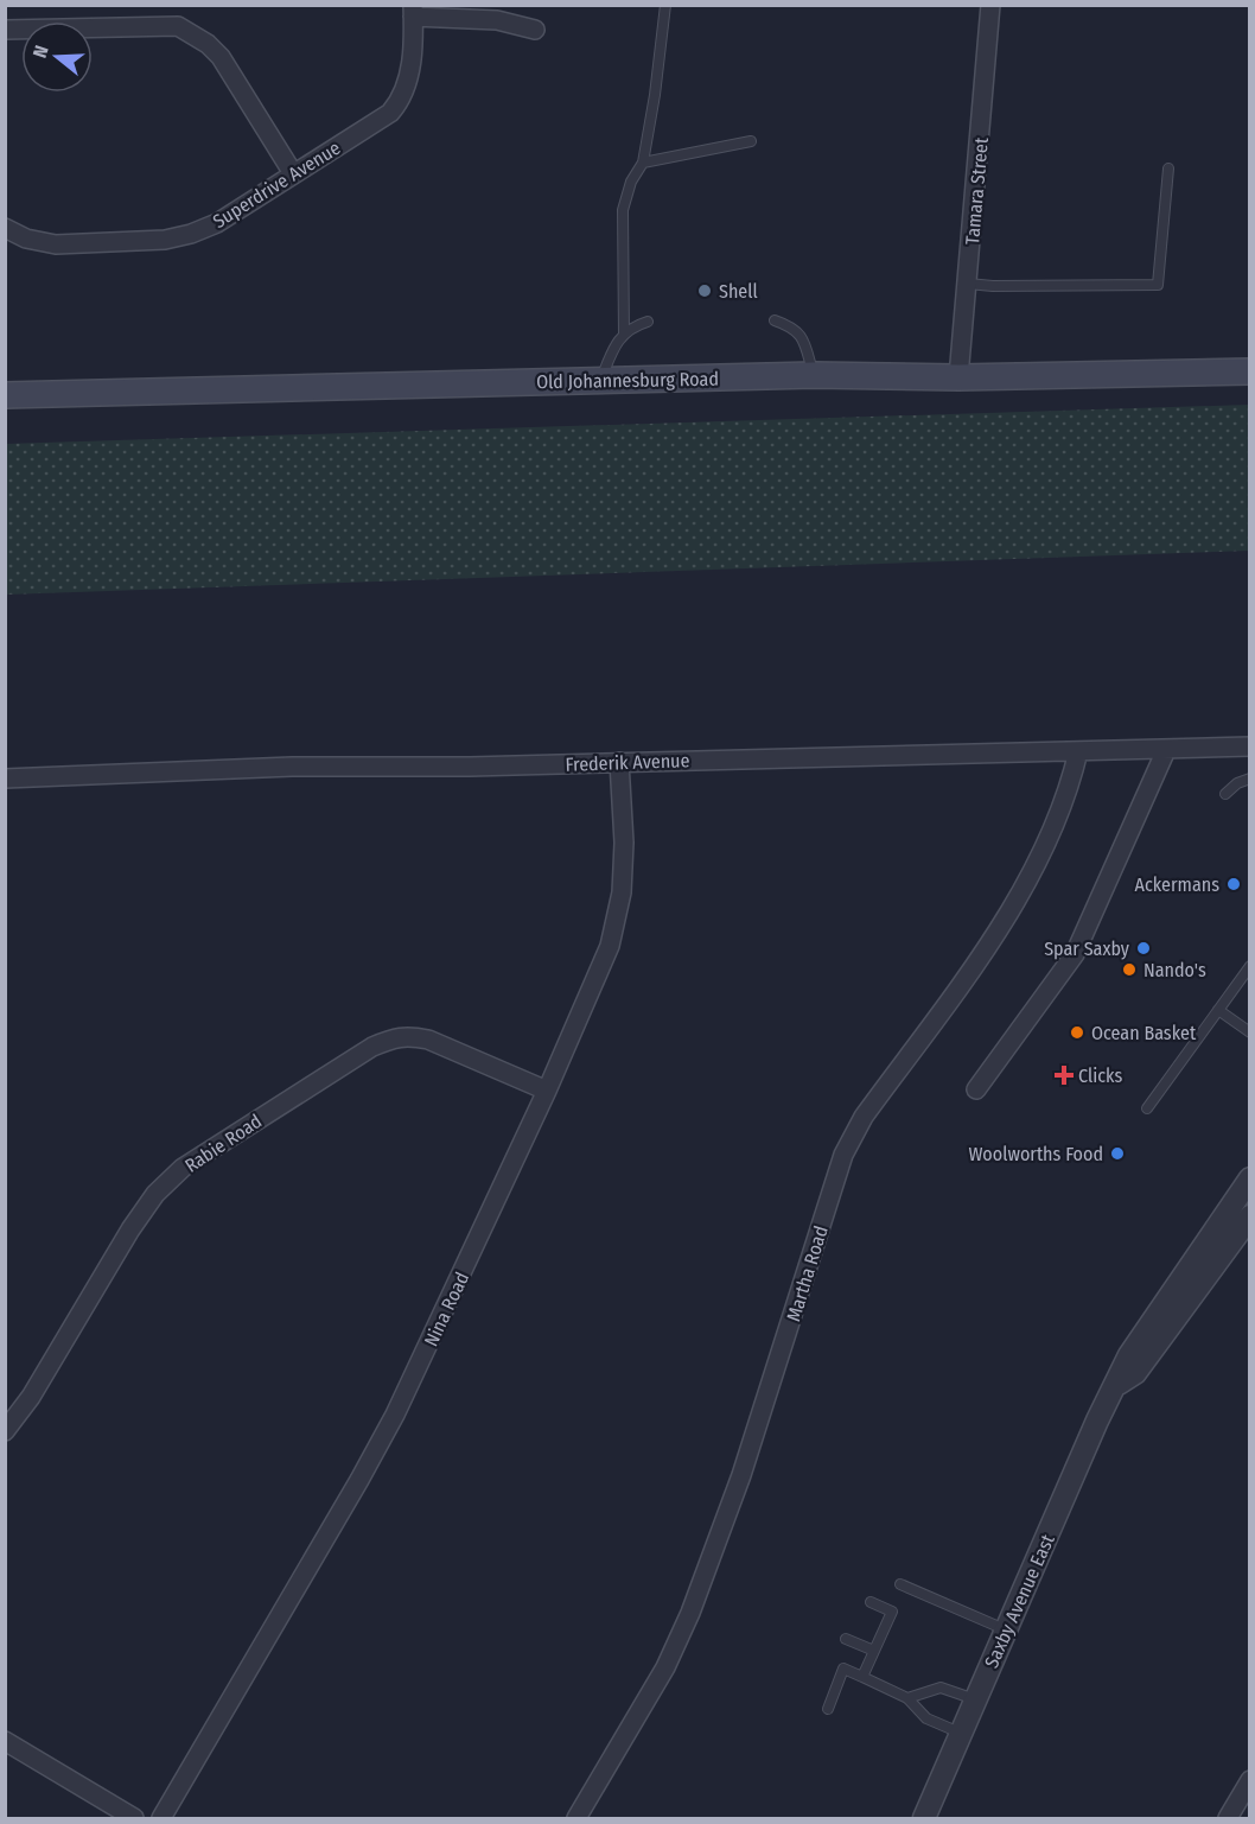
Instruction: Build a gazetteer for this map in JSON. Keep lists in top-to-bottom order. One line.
{"streets":{"main road":["Old Johannesburg Road"],"street":["Superdrive Avenue","Tamara Street","Frederik Avenue","Rabie Road","Martha Road","Nina Road","Saxby Avenue East"]},"crossings":[["Tamara Street","Old Johannesburg Road"],["Frederik Avenue","Martha Road"],["Frederik Avenue","Nina Road"],["Rabie Road","Nina Road"]],"places":{"other":["Shell","Ackermans","Spar Saxby","Nando's","Ocean Basket","Woolworths Food"],"health":["Clicks"]},"north":"left"}
